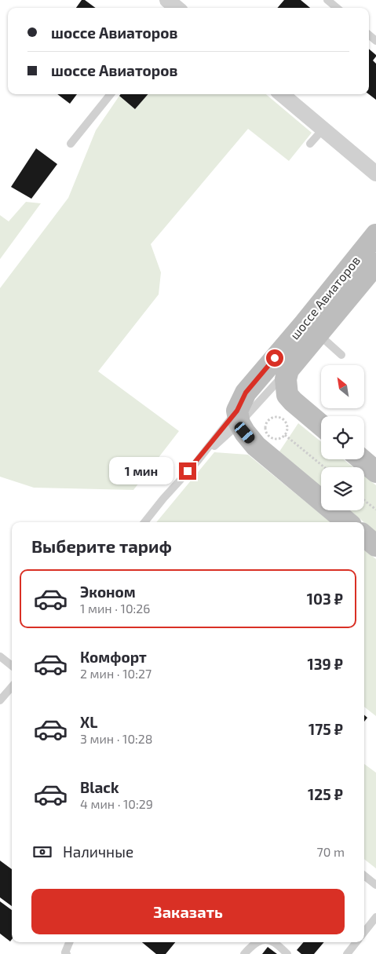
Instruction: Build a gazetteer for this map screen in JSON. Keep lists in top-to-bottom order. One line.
{"streets":{"main road":["шоссе Авиаторов"]},"north":"top left","page":{"banner":["шоссе Авиаторов","шоссе Авиаторов"],"bubble":"1 мин","heading":"Выберите тариф","list":[{"name":"Эконом","note":"1 мин · 10:26","value":"103 ₽"},{"name":"Комфорт","note":"2 мин · 10:27","value":"139 ₽"},{"name":"XL","note":"3 мин · 10:28","value":"175 ₽"},{"name":"Black","note":"4 мин · 10:29","value":"125 ₽"}],"pay":["Наличные","70 m"],"buttons":"Заказать"}}
